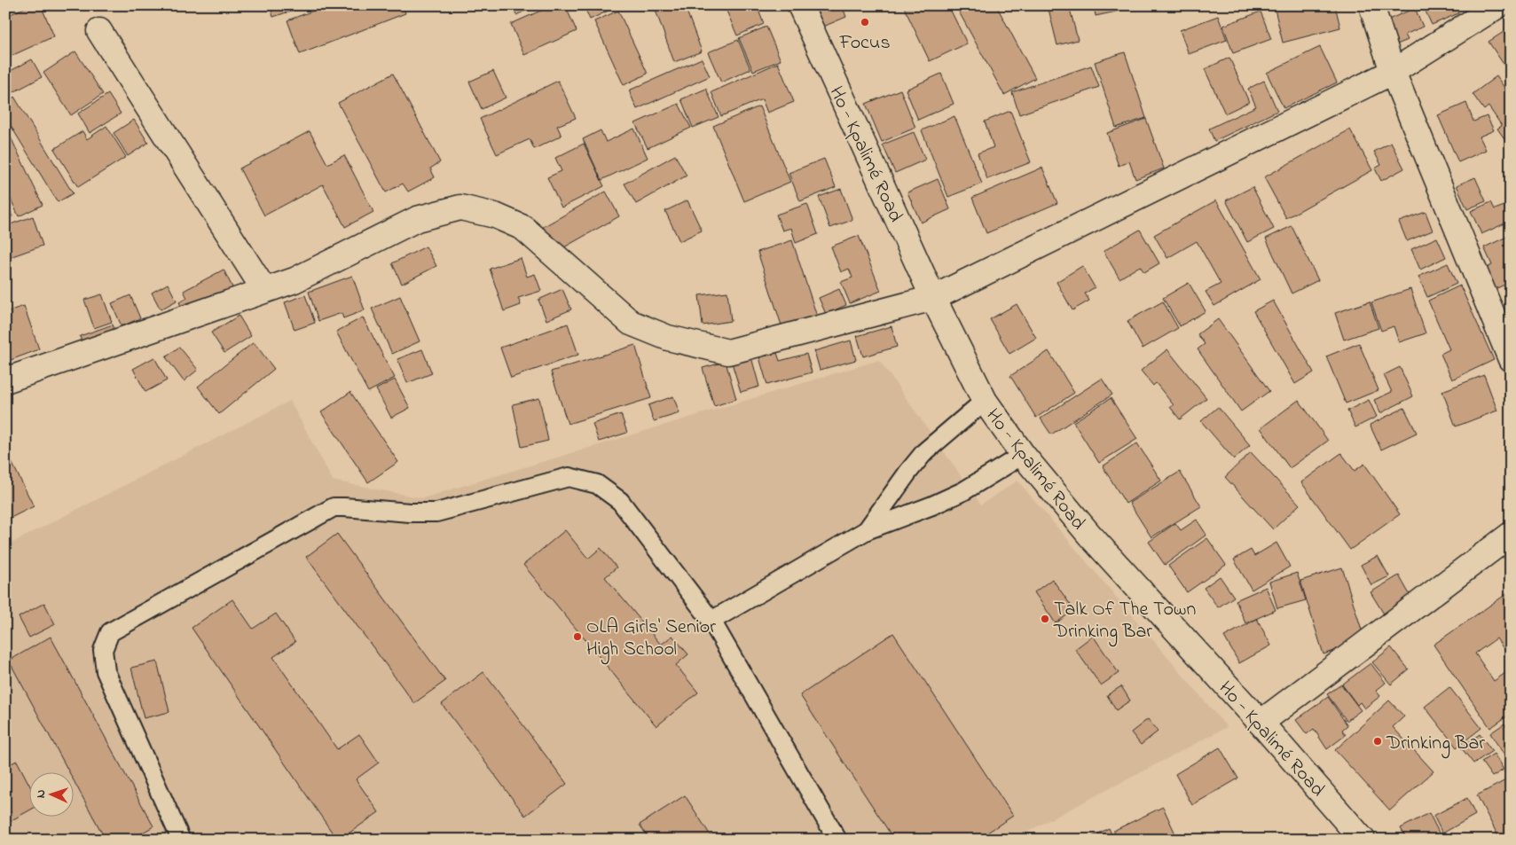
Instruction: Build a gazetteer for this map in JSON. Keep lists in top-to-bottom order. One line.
{"streets":{"street":["Ho - Kpalimé Road"]},"places":["Focus","Talk Of The Town Drinking Bar","OLA Girls' Senior High School","Drinking Bar"],"north":"left"}
